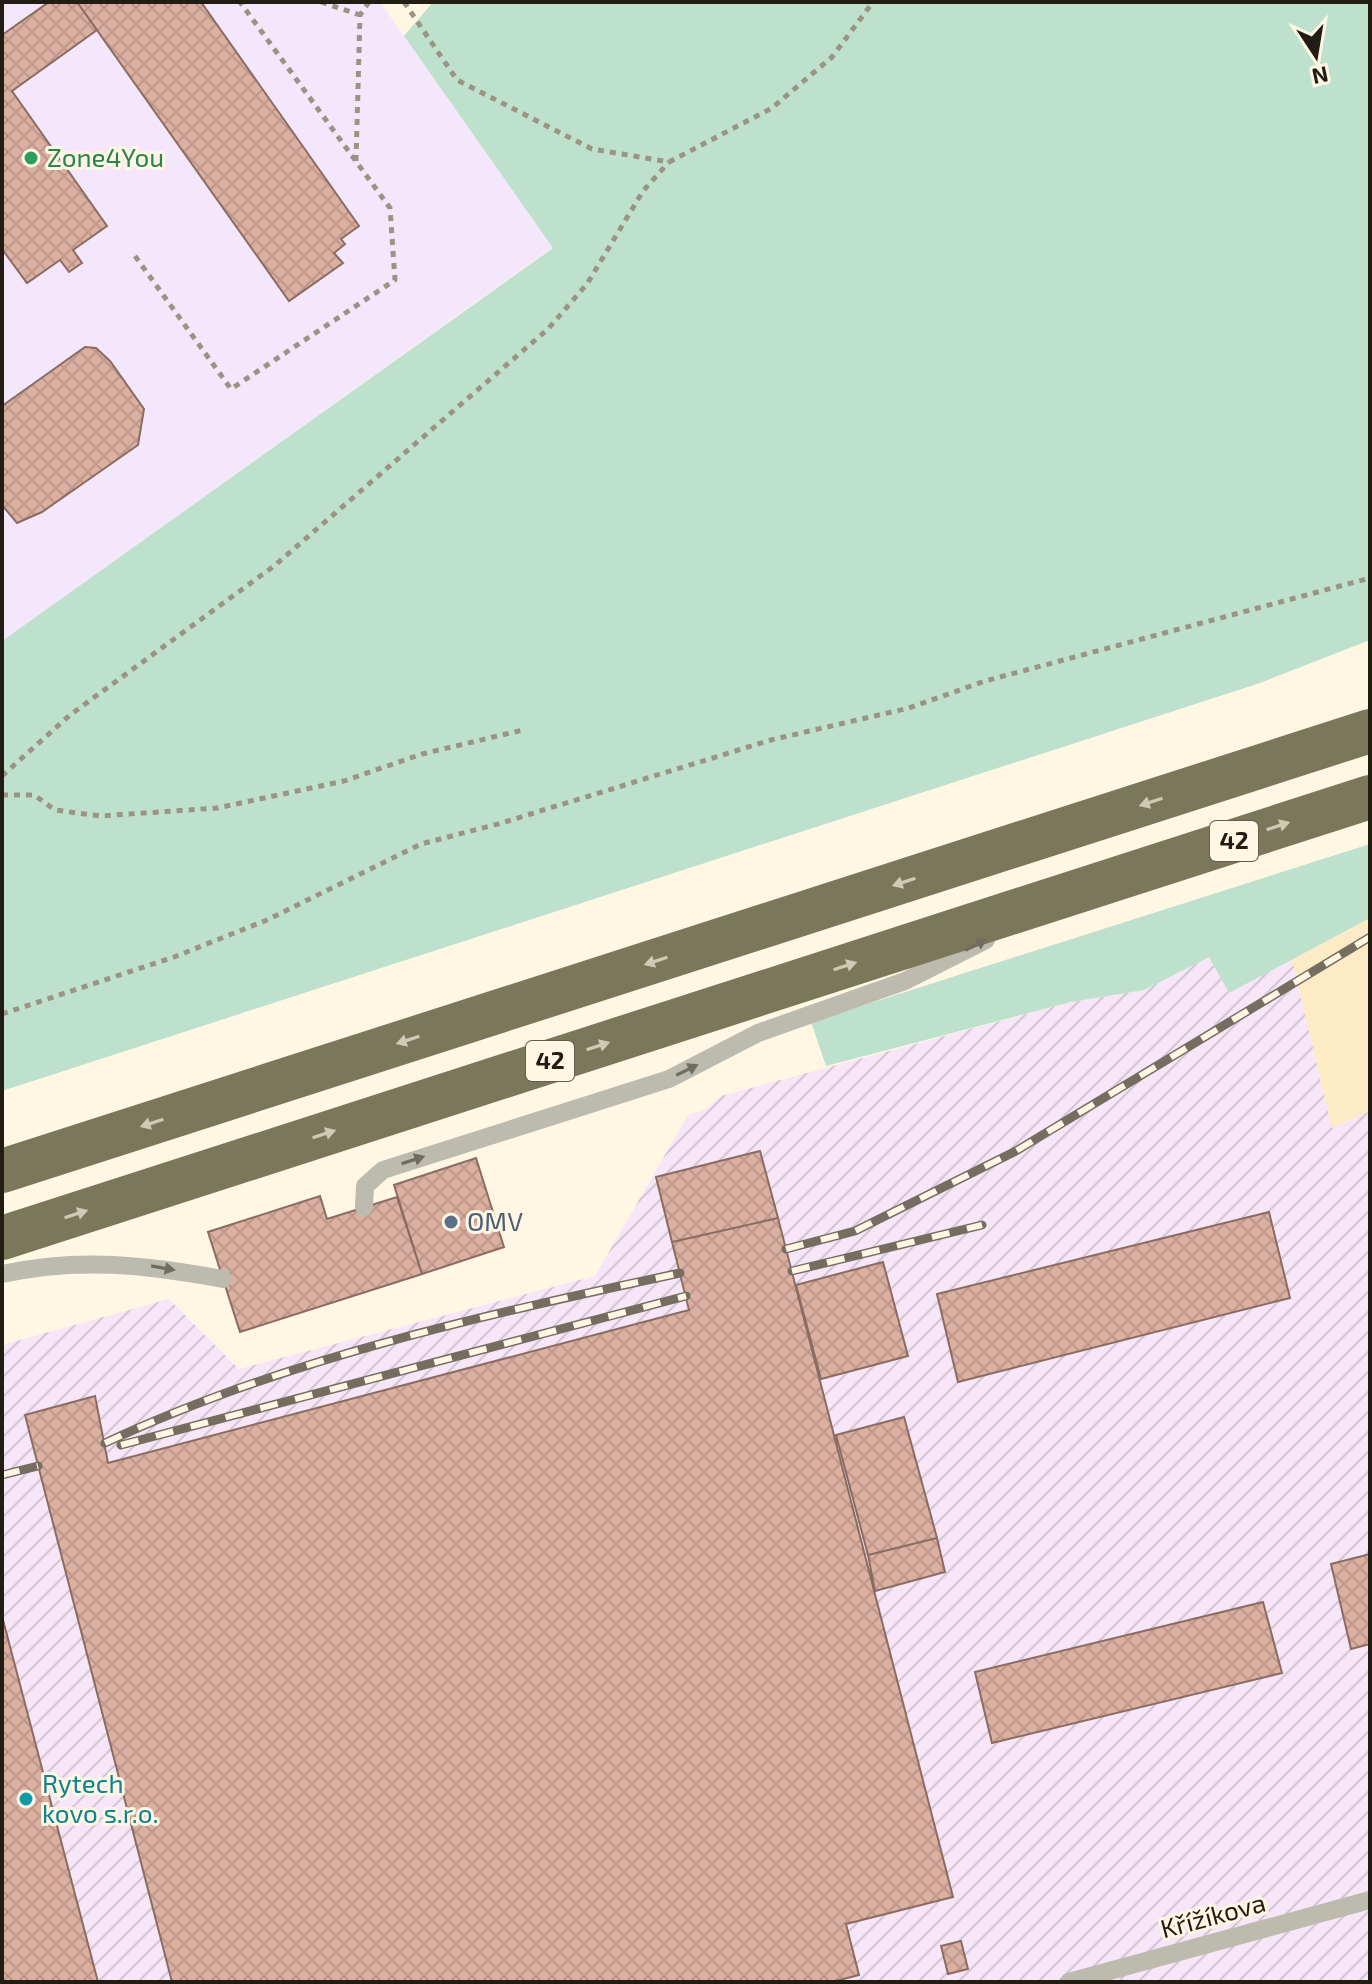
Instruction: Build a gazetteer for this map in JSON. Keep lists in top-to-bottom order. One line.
{"streets":{"highway":["42"],"lane":["Křížíkova"]},"places":["Zone4You","OMV","Rytech kovo s.r.o."],"north":"bottom"}
